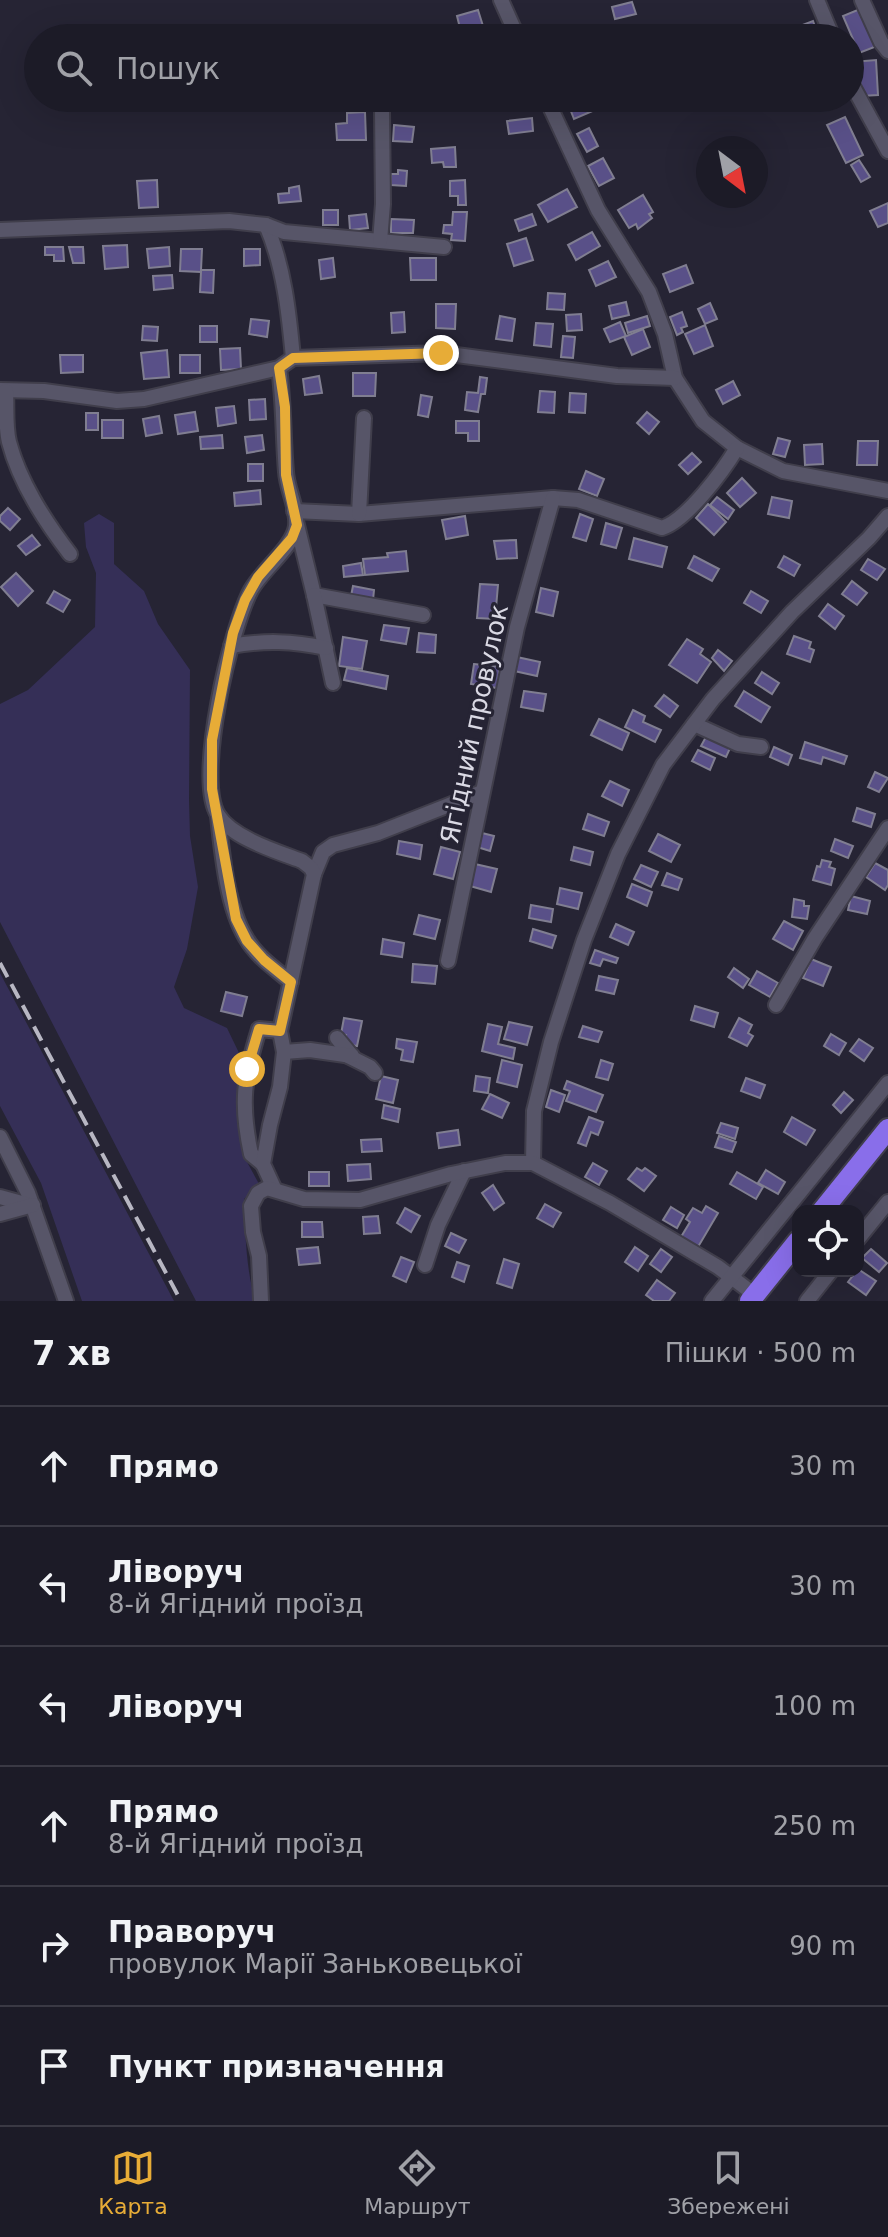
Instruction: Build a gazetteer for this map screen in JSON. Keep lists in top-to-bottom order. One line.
{"streets":{"street":["Ягідний провулок"]},"north":"bottom right","page":{"search":"Пошук","heading":["7 хв","Пішки · 500 m"],"list":[["Прямо","30 m"],["Ліворуч","8-й Ягідний проїзд","30 m"],["Ліворуч","100 m"],["Прямо","8-й Ягідний проїзд","250 m"],["Праворуч","провулок Марії Заньковецької","90 m"],"Пункт призначення"],"nav":["Карта","Маршрут","Збережені"]}}
